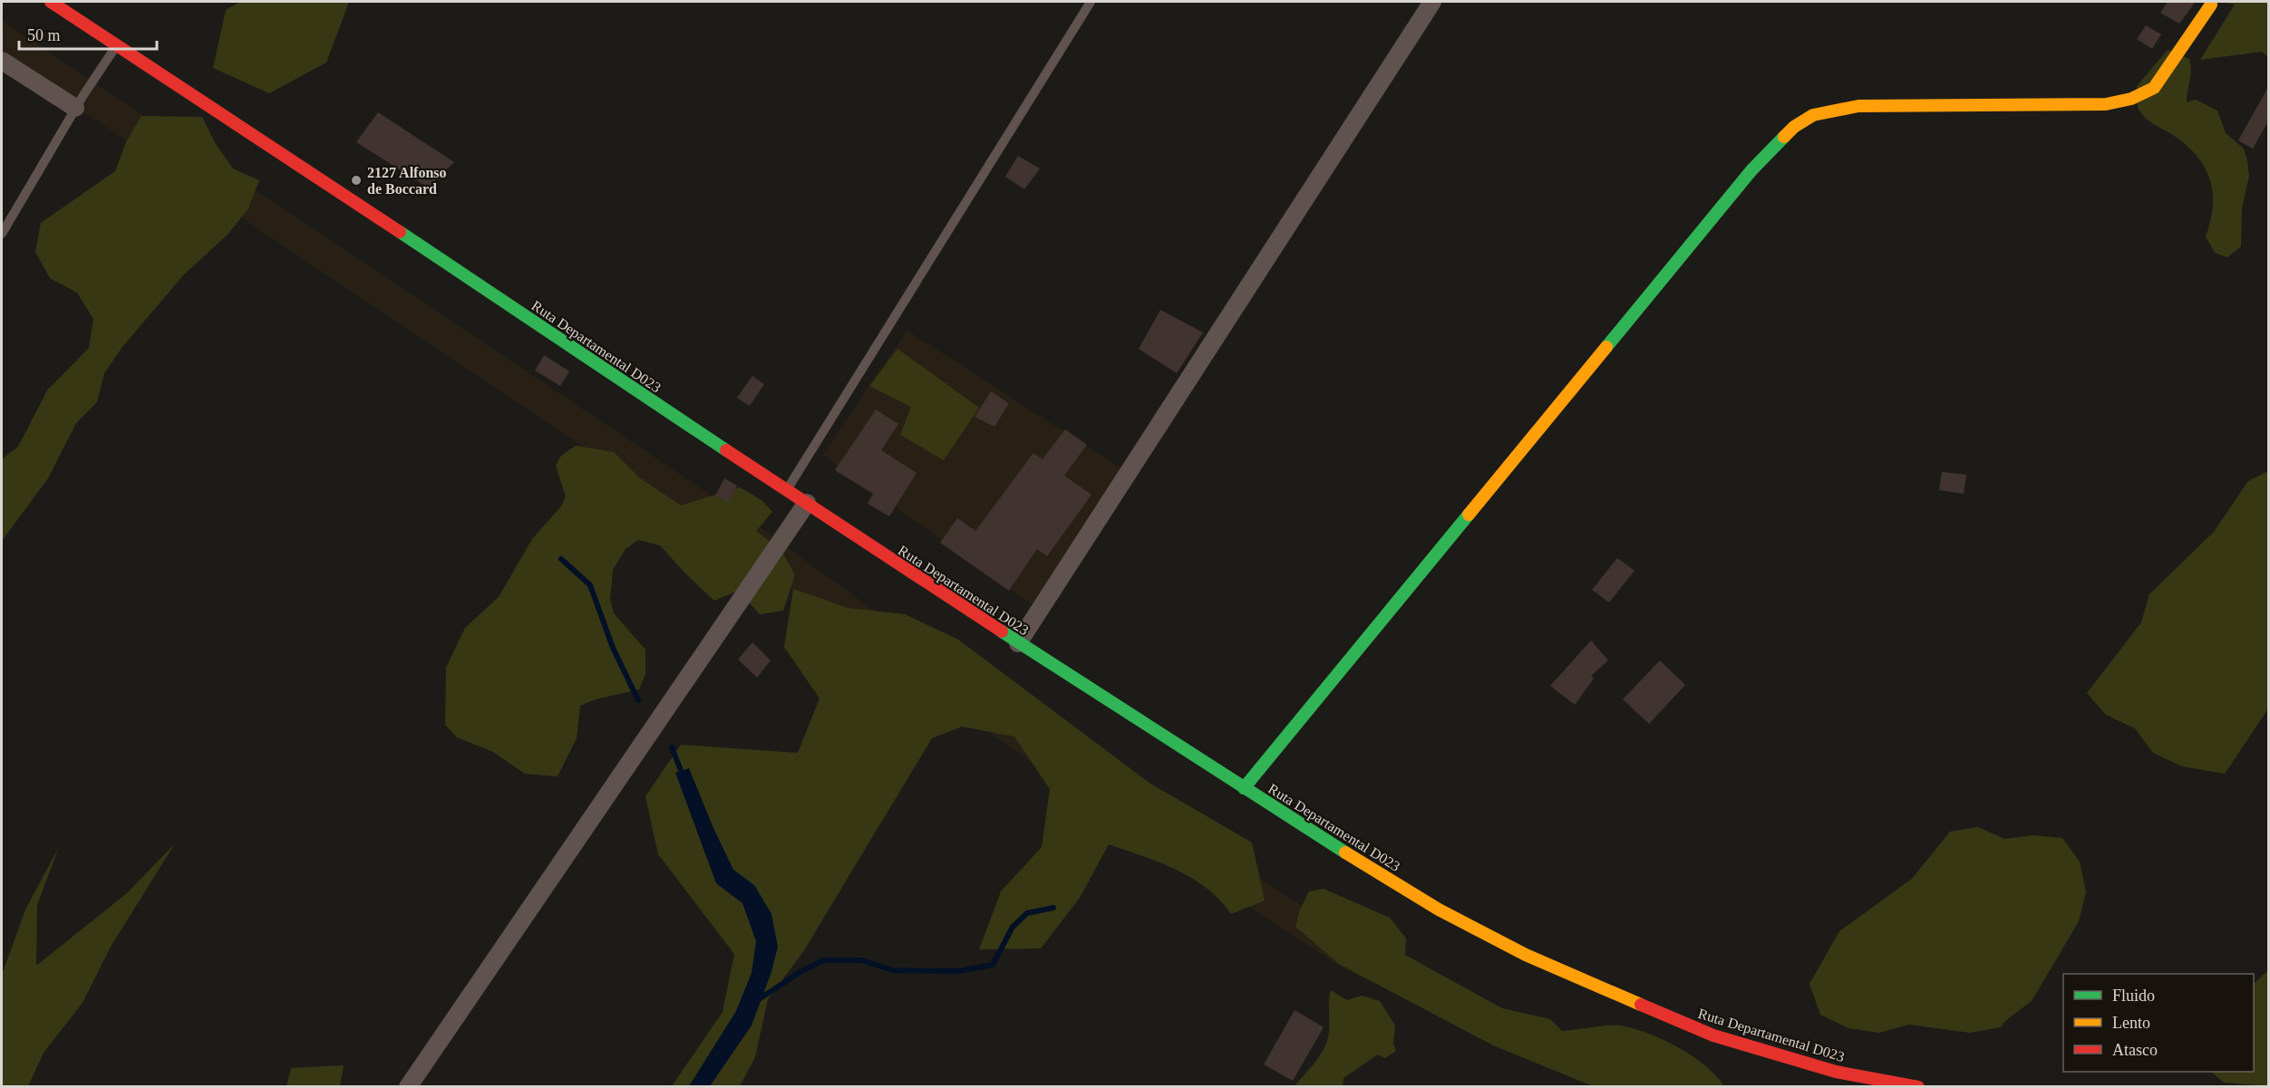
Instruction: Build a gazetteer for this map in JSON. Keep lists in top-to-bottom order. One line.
{"streets":{"main road":["Ruta Departamental D023"]},"places":["2127 Alfonso de Boccard"],"legend":["Fluido","Lento","Atasco"],"scale_bar":"50 m"}
